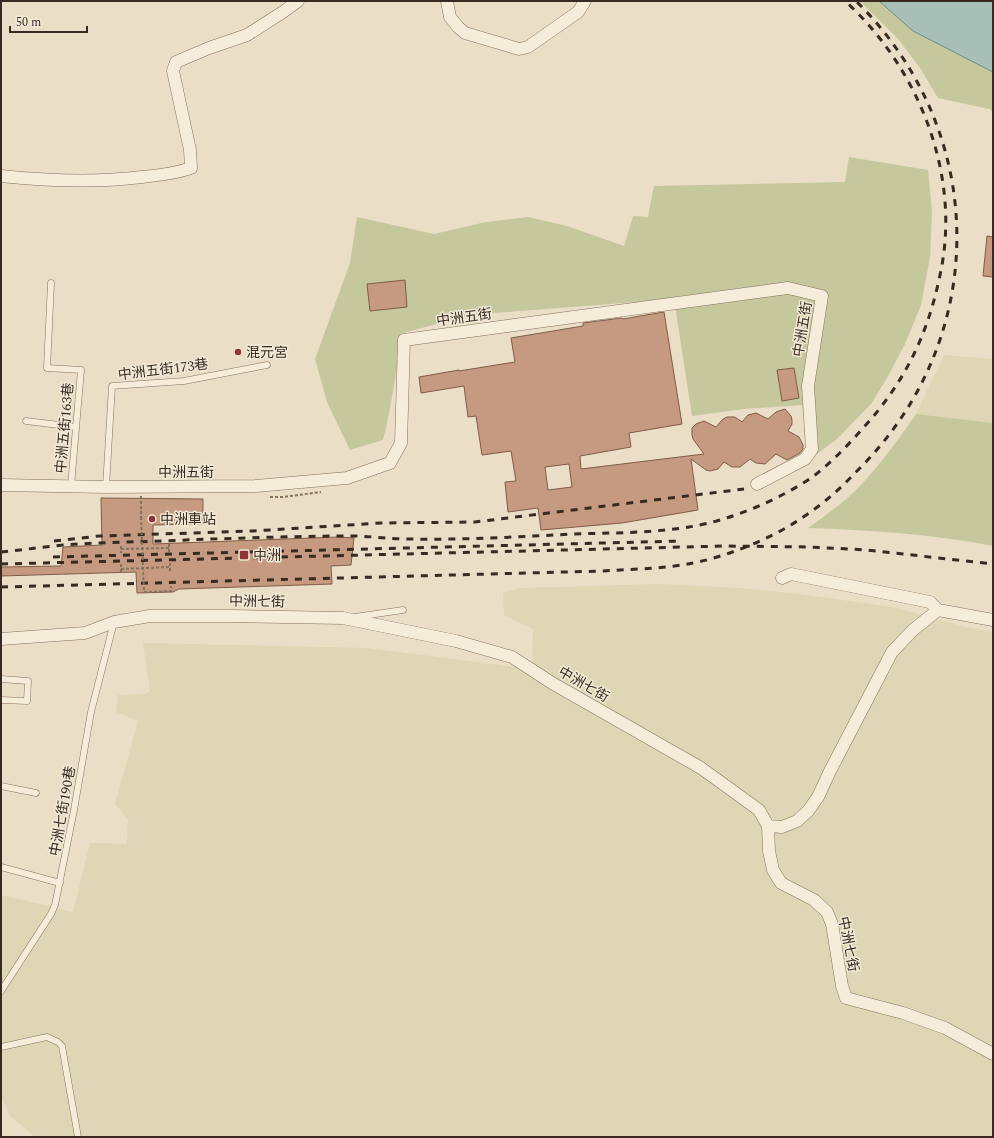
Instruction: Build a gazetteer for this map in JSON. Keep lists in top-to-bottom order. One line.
{"streets":{"street":["中洲五街","中洲七街"],"lane":["中洲五街173巷","中洲五街163巷","中洲七街190巷"]},"crossings":[["中洲五街","中洲五街173巷"],["中洲五街","中洲五街163巷"],["中洲七街","中洲七街190巷"]],"places":{"other":["混元宮","中洲車站"],"transit":["中洲"]},"scale_bar":"50 m"}
